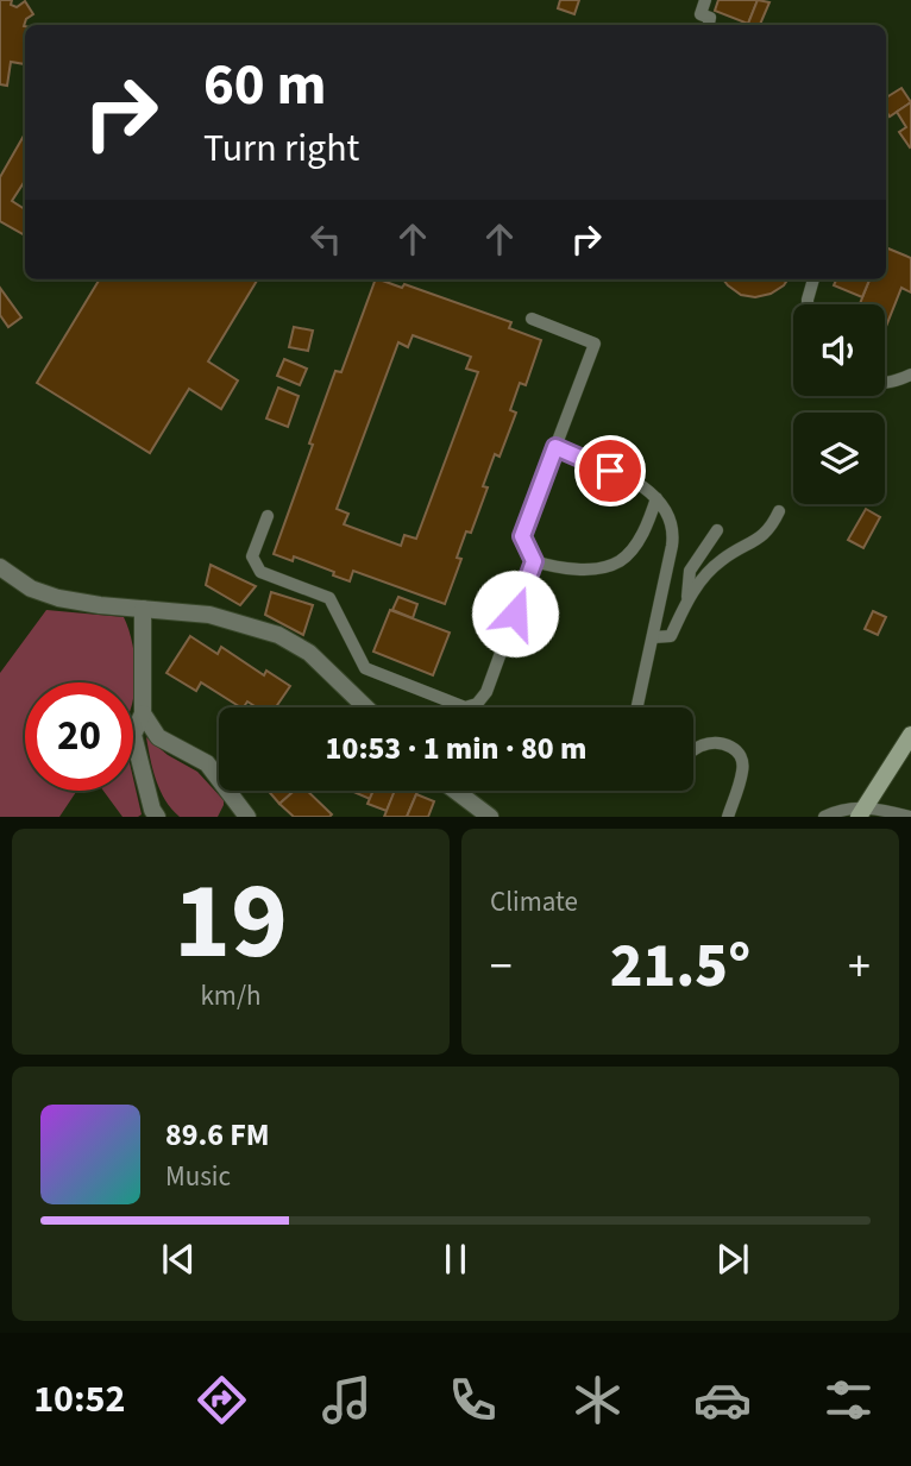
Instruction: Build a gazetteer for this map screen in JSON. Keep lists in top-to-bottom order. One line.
{"page":{"turn":["60 m","Turn right"],"limit":"20","trip":"10:53 · 1 min · 80 m","tile":[["19","km/h"],"Climate"],"heat":["−","21.5°","+"],"song":["89.6 FM","Music"],"tabs":"10:52"}}
